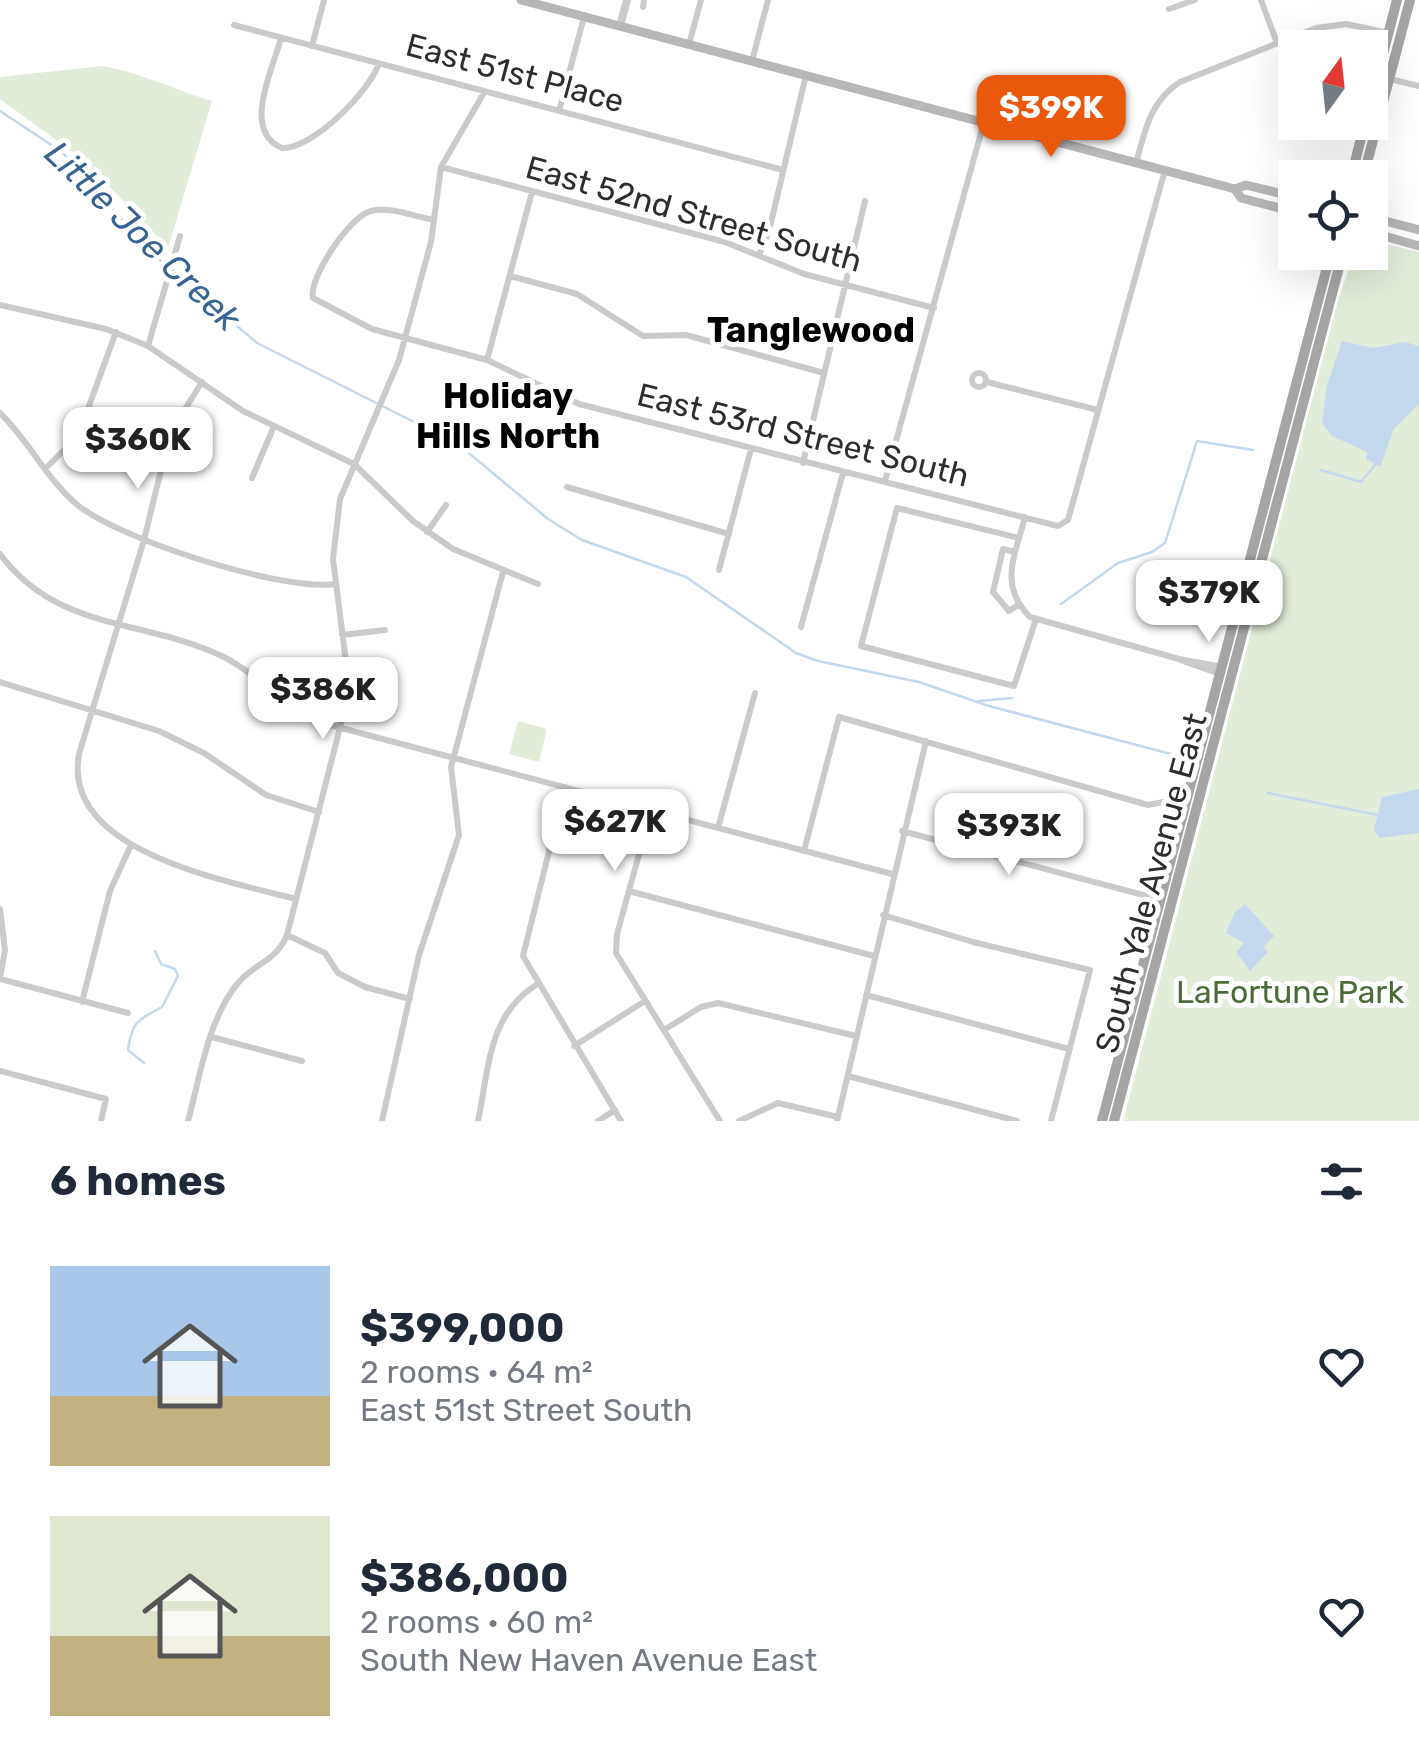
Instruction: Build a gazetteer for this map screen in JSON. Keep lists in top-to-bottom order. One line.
{"streets":{"main road":["South Yale Avenue East"],"street":["East 51st Place","East 52nd Street South","East 53rd Street South"]},"districts":["Tanglewood","Holiday Hills North"],"water":["Little Joe Creek"],"parks":["LaFortune Park"],"north":"top","page":{"price":["$399K","$360K","$379K","$386K","$627K","$393K"],"heading":"6 homes","list":[{"name":"$399,000","note":"2 rooms · 64 m² · East 51st Street South"},{"name":"$386,000","note":"2 rooms · 60 m² · South New Haven Avenue East"}]}}
